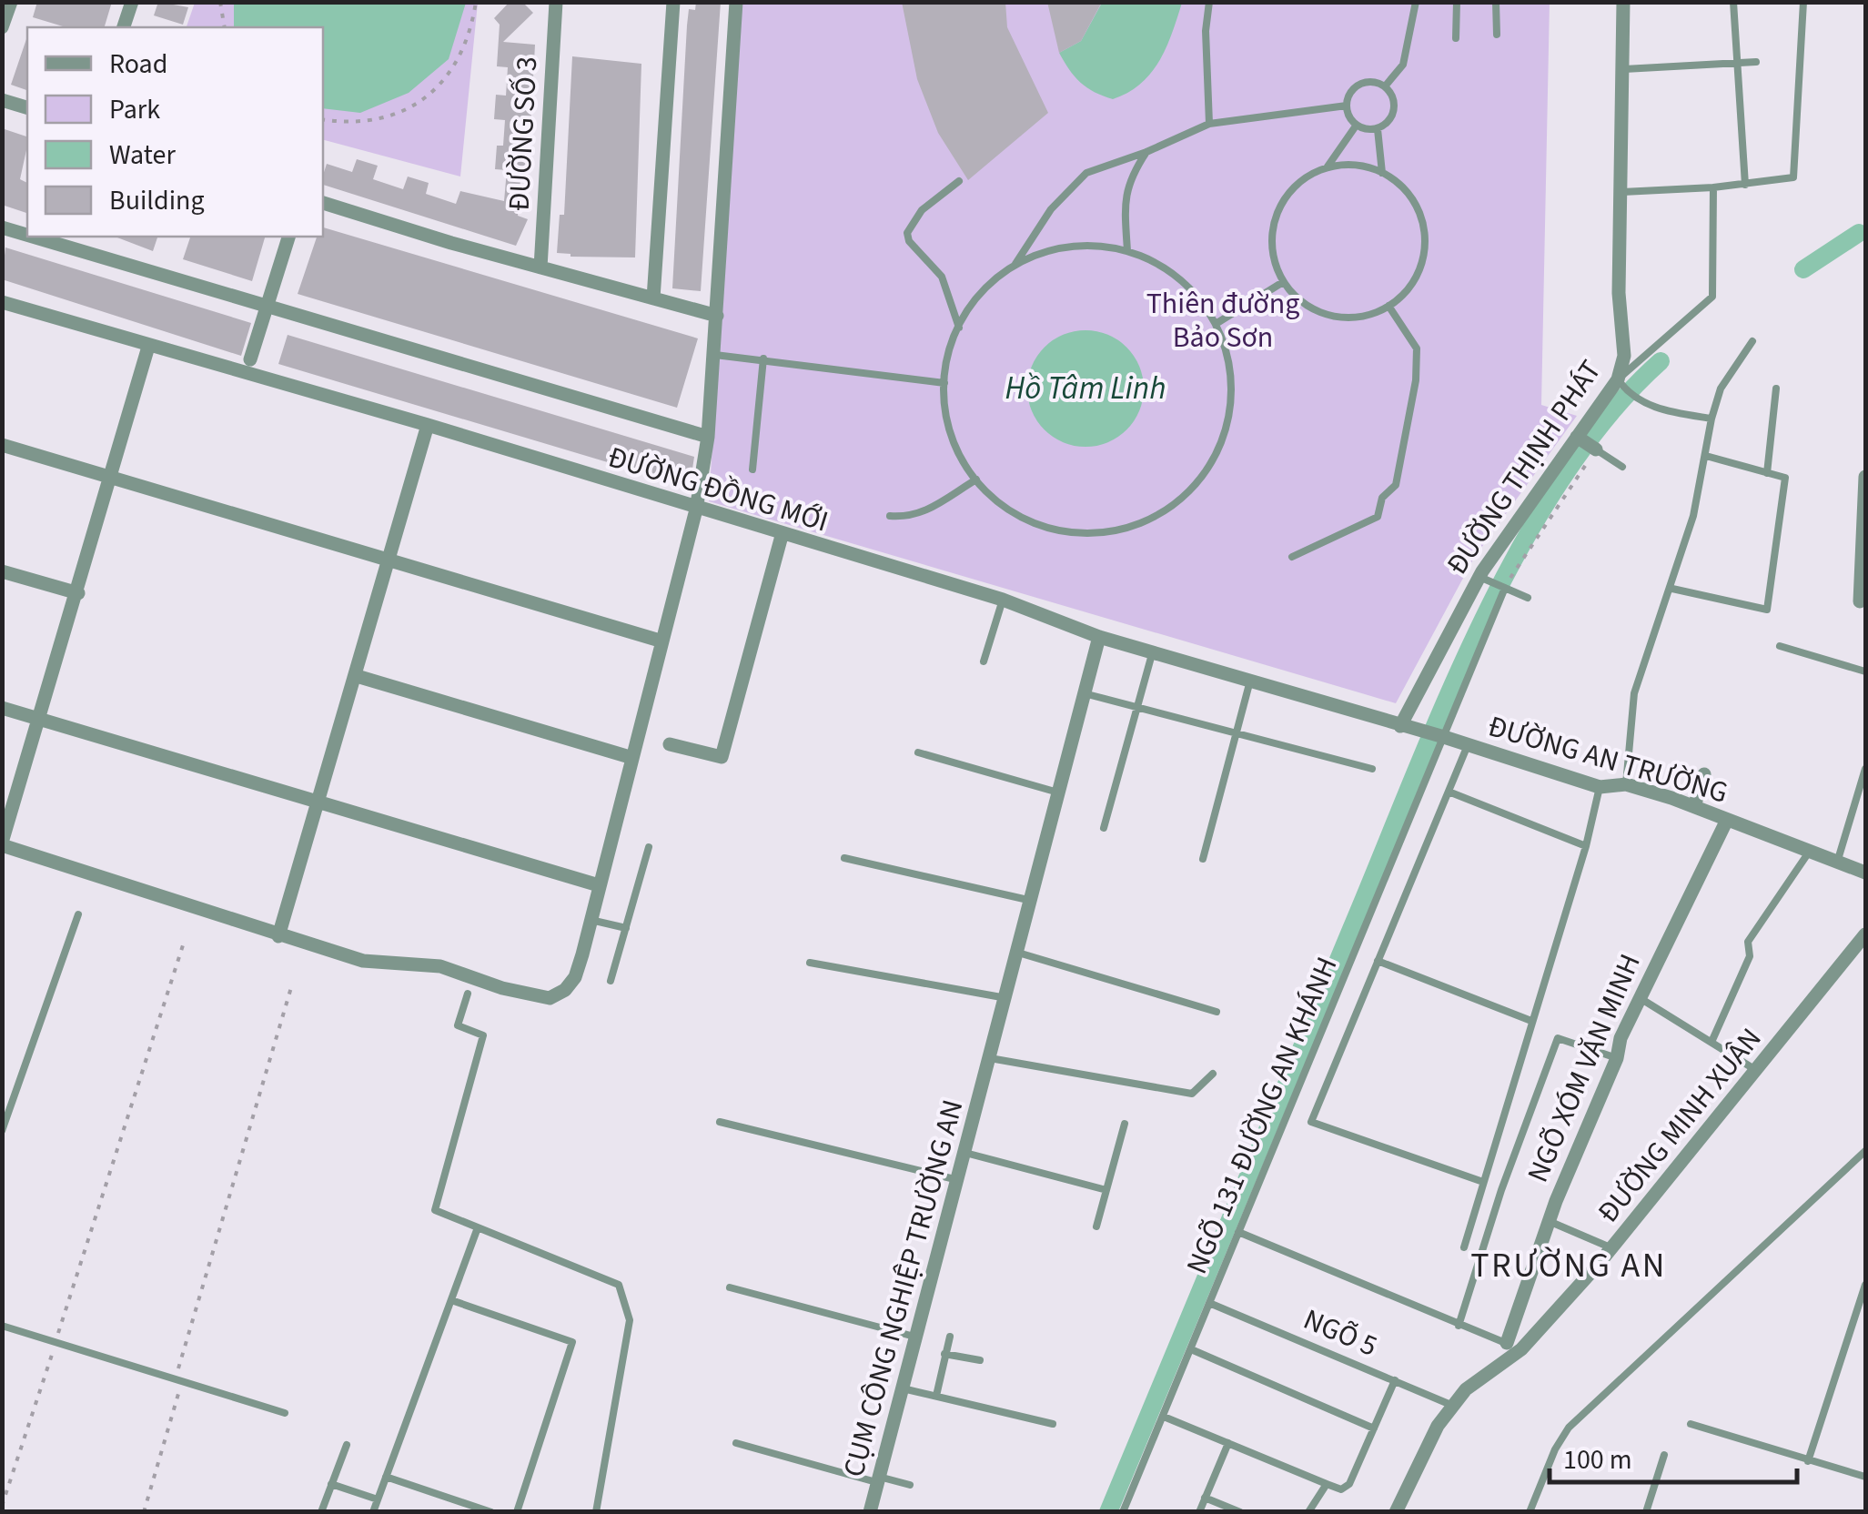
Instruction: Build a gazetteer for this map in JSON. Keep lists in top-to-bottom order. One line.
{"streets":{"street":["ĐƯỜNG SỐ 3","ĐƯỜNG THỊNH PHÁT","ĐƯỜNG ĐỒNG MỚI","ĐƯỜNG AN TRƯỜNG","NGÕ XÓM VĂN MINH","ĐƯỜNG MINH XUÂN","CỤM CÔNG NGHIỆP TRƯỜNG AN"],"lane":["NGÕ 131 ĐƯỜNG AN KHÁNH","NGÕ 5"]},"crossings":[["ĐƯỜNG THỊNH PHÁT","ĐƯỜNG ĐỒNG MỚI"],["ĐƯỜNG ĐỒNG MỚI","ĐƯỜNG AN TRƯỜNG"],["ĐƯỜNG AN TRƯỜNG","NGÕ XÓM VĂN MINH"],["ĐƯỜNG AN TRƯỜNG","NGÕ 131 ĐƯỜNG AN KHÁNH"],["NGÕ 131 ĐƯỜNG AN KHÁNH","NGÕ 5"],["ĐƯỜNG MINH XUÂN","NGÕ 5"]],"districts":["TRƯỜNG AN"],"water":["Hồ Tâm Linh"],"parks":["Thiên đường Bảo Sơn"],"legend":["Road","Park","Water","Building"],"scale_bar":"100 m"}
